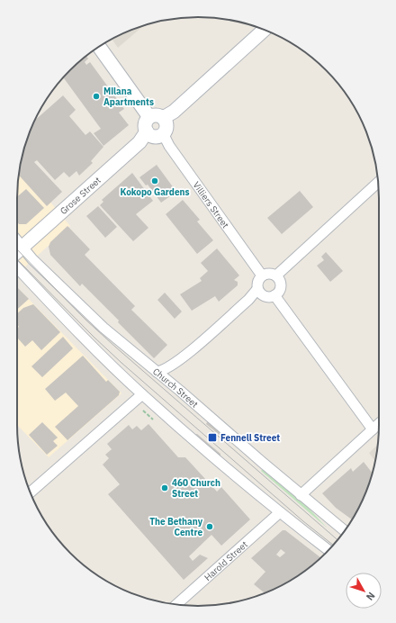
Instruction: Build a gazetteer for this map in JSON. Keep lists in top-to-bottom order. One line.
{"streets":{"street":["Grose Street","Villiers Street","Church Street","Harold Street"]},"crossings":[["Grose Street","Villiers Street"],["Grose Street","Church Street"]],"places":{"other":["Milana Apartments","Kokopo Gardens","460 Church Street","The Bethany Centre"],"transit":["Fennell Street"]},"north":"bottom right"}
